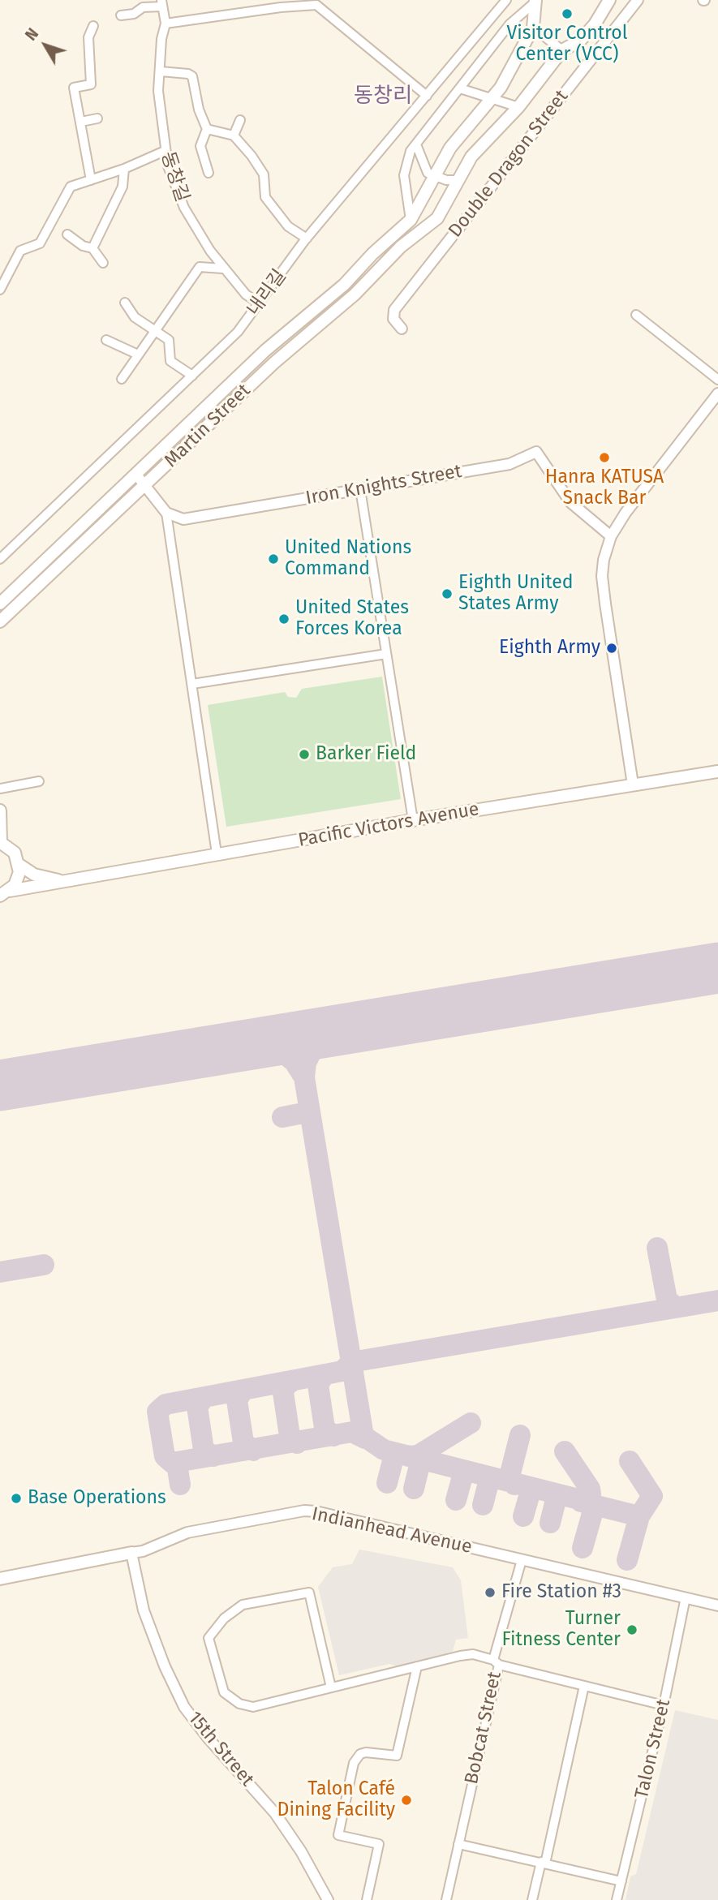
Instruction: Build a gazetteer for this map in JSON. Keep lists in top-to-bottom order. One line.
{"streets":{"main road":["Martin Street","Pacific Victors Avenue","Indianhead Avenue"],"street":["Double Dragon Street","동창길","내리길","Iron Knights Street","Bobcat Street","15th Street","Talon Street"]},"crossings":[["동창길","내리길"],["Indianhead Avenue","Bobcat Street"],["Indianhead Avenue","15th Street"],["Indianhead Avenue","Talon Street"]],"districts":["동창리"],"places":["Visitor Control Center (VCC)","Hanra KATUSA Snack Bar","United Nations Command","Eighth United States Army","United States Forces Korea","Eighth Army","Barker Field","Base Operations","Fire Station #3","Turner Fitness Center","Talon Café Dining Facility"],"north":"top left"}
